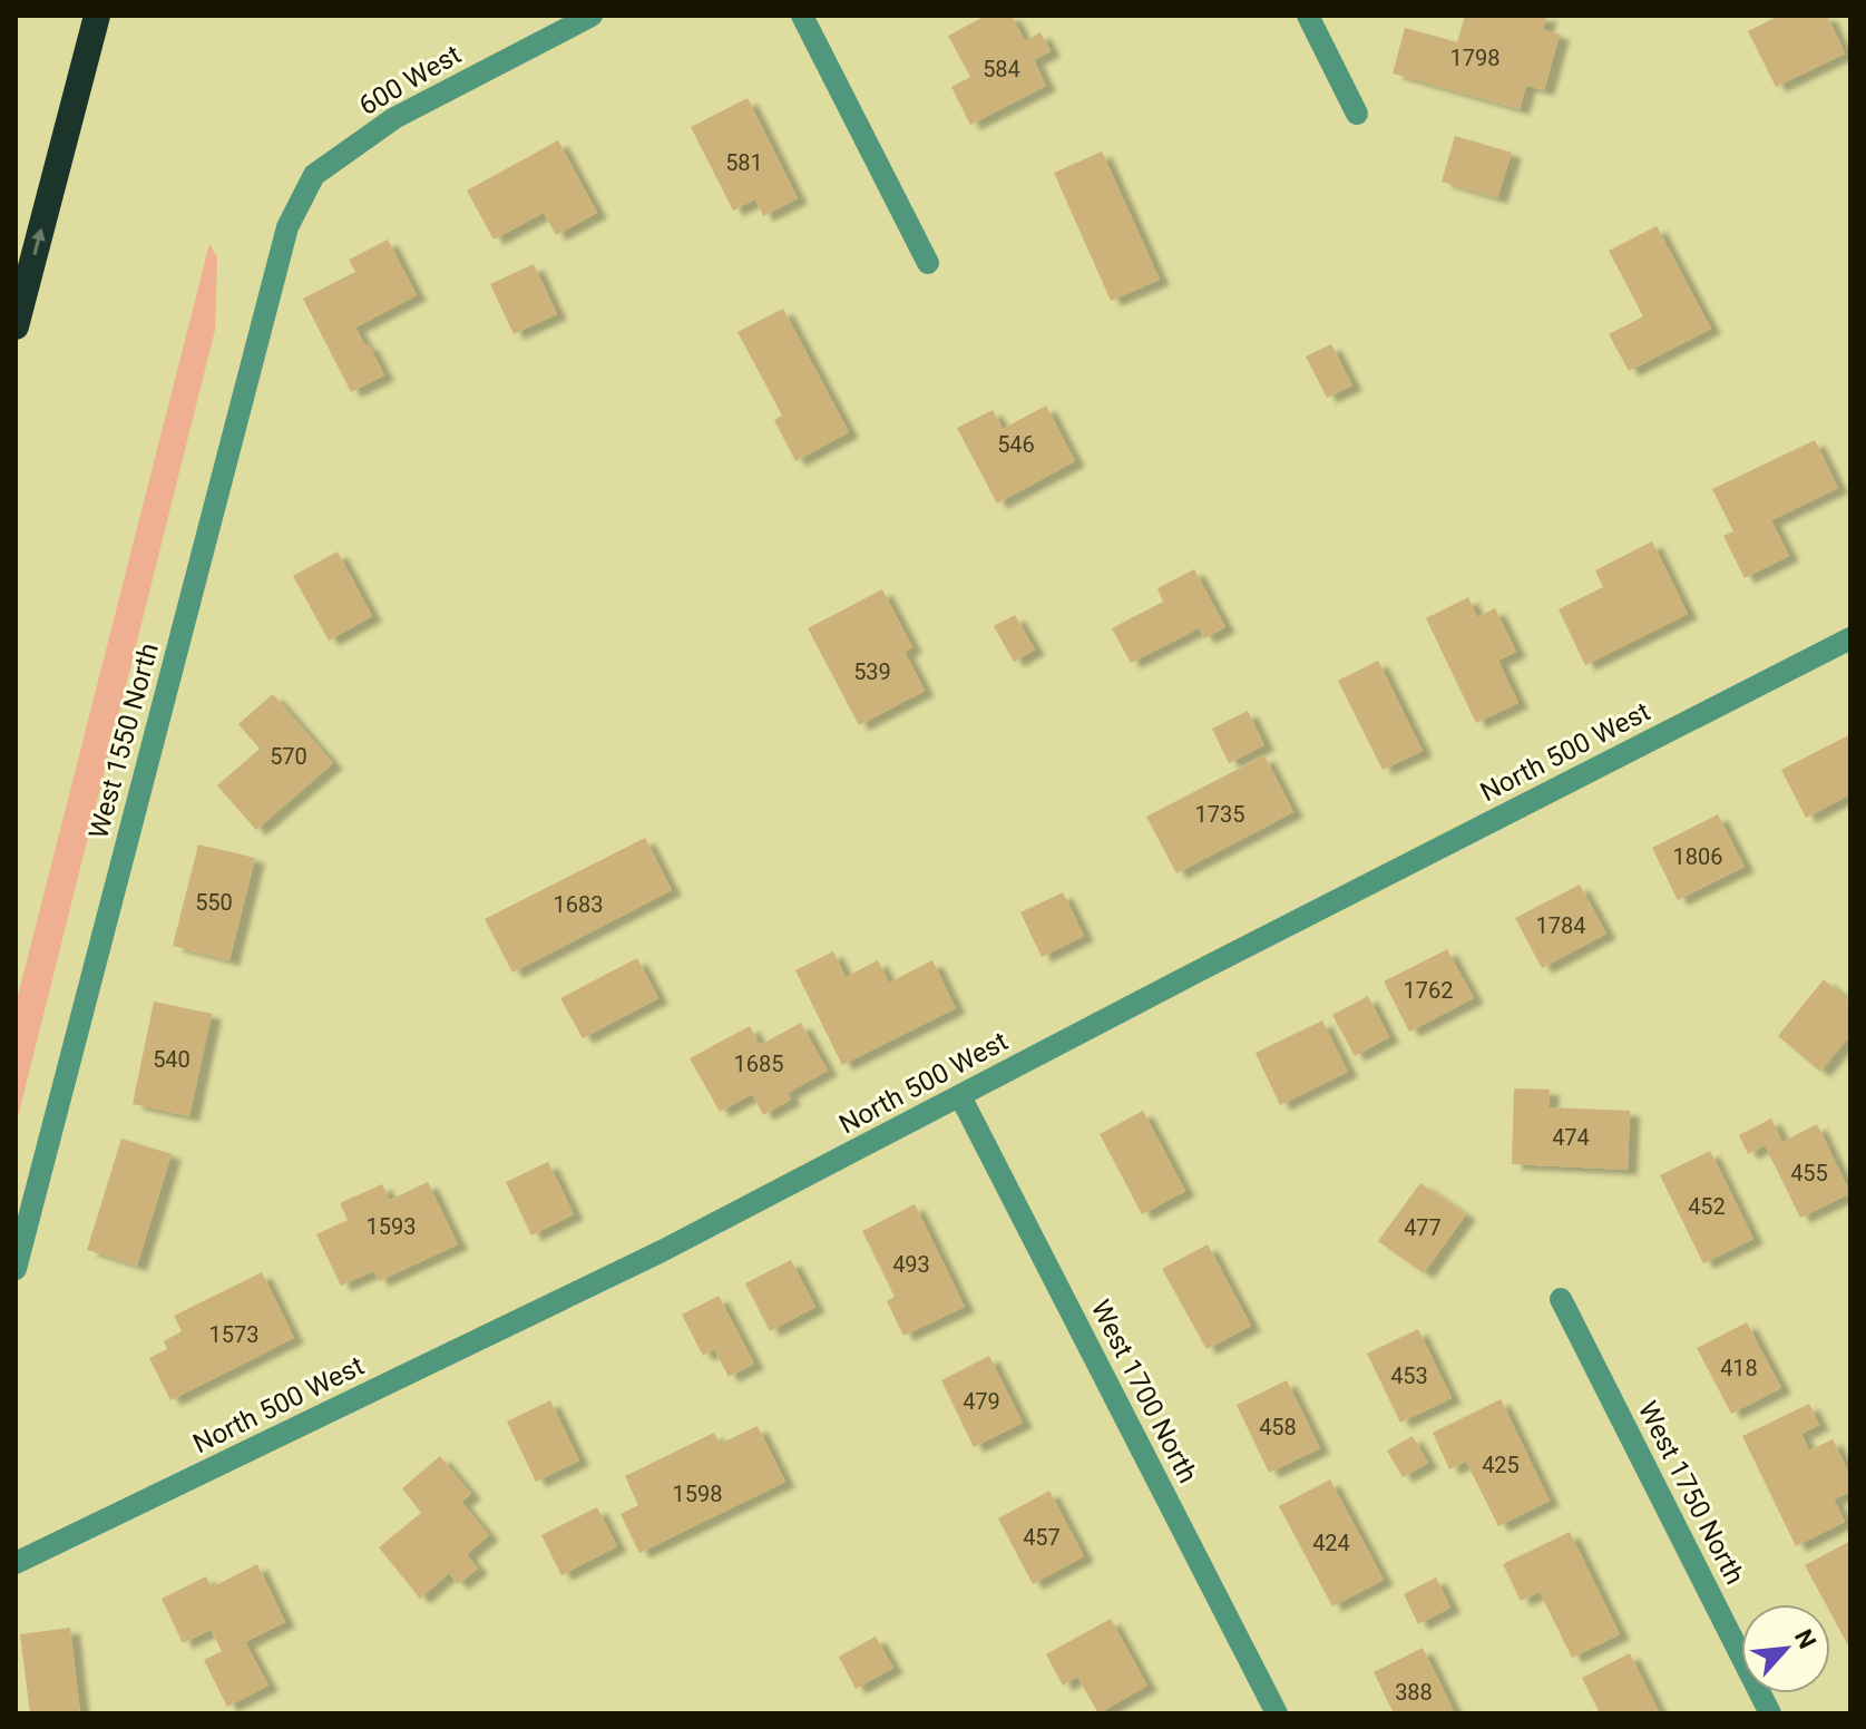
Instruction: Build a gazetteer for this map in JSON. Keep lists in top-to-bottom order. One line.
{"streets":{"street":["600 West","West 1550 North","North 500 West","West 1700 North","West 1750 North"]},"crossings":[["600 West","West 1550 North"],["North 500 West","West 1700 North"]],"house_numbers":["1798","584","581","546","539","570","1735","1806","550","1683","1784","1762","540","1685","474","455","452","1593","477","493","1573","418","453","479","458","425","1598","457","424","388"],"north":"top right"}
